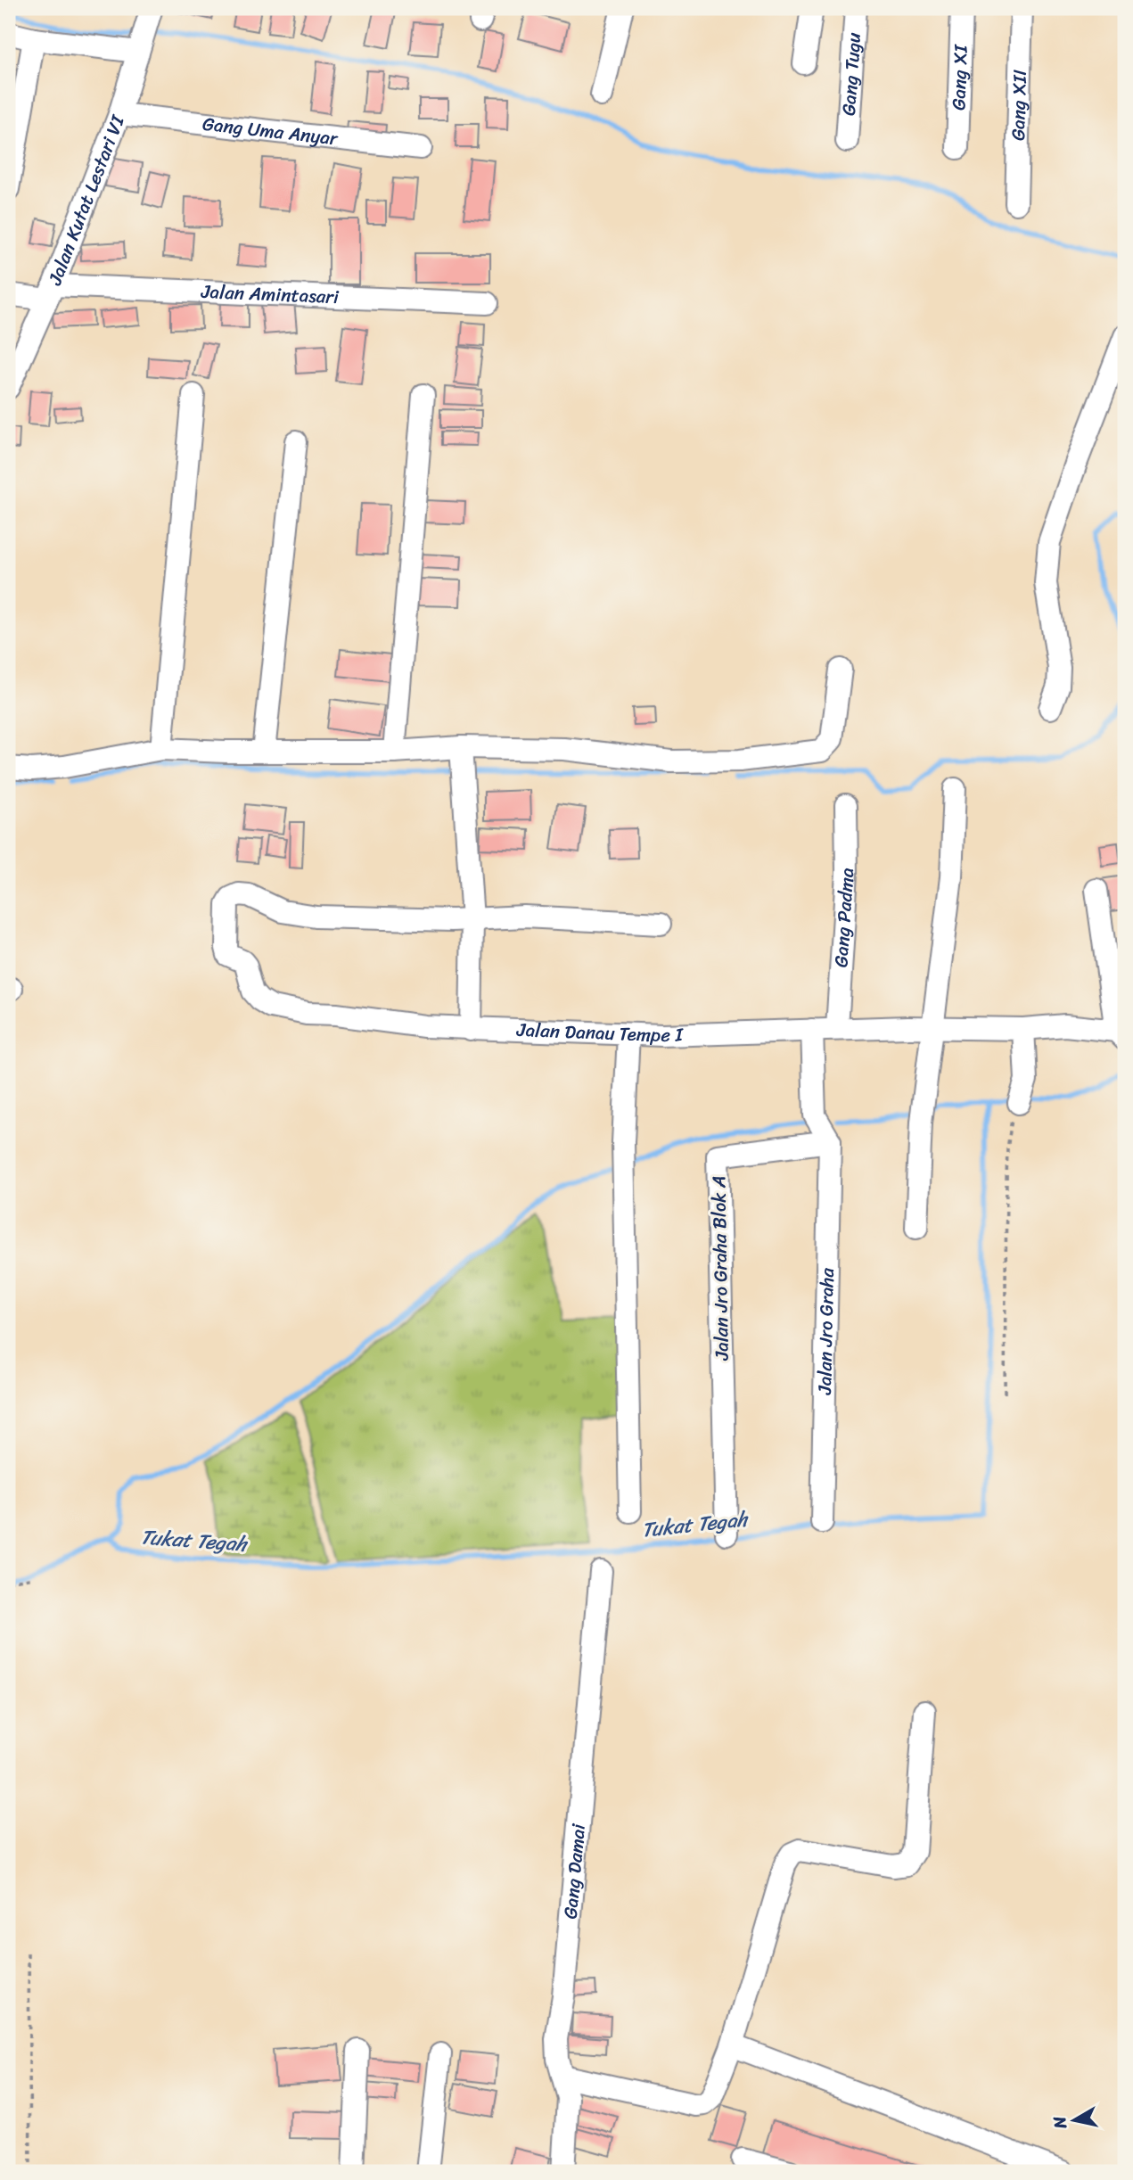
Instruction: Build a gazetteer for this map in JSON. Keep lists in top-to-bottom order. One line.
{"streets":{"street":["Gang Tugu","Gang XI","Gang XII","Gang Uma Anyar","Jalan Kutat Lestari VI","Jalan Amintasari","Gang Padma","Jalan Danau Tempe I","Jalan Jro Graha Blok A","Jalan Jro Graha","Gang Damai"]},"crossings":[["Gang Uma Anyar","Jalan Kutat Lestari VI"],["Jalan Kutat Lestari VI","Jalan Amintasari"],["Gang Padma","Jalan Danau Tempe I"],["Jalan Jro Graha Blok A","Jalan Jro Graha"]],"water":["Tukat Tegah"],"north":"left"}
